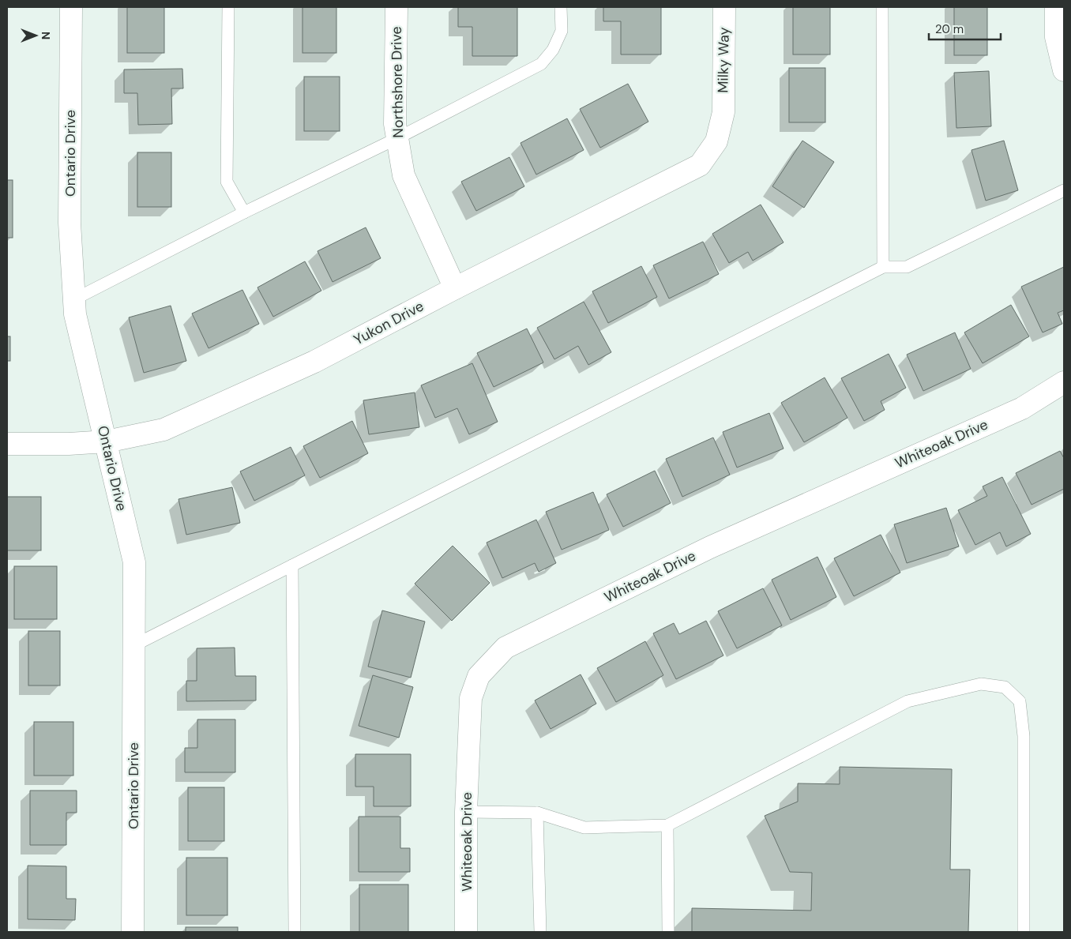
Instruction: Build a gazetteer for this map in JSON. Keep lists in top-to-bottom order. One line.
{"streets":{"street":["Milky Way","Northshore Drive","Ontario Drive","Yukon Drive","Whiteoak Drive"]},"crossings":[["Milky Way","Yukon Drive"],["Northshore Drive","Yukon Drive"],["Ontario Drive","Yukon Drive"]],"scale_bar":"20 m","north":"right"}
